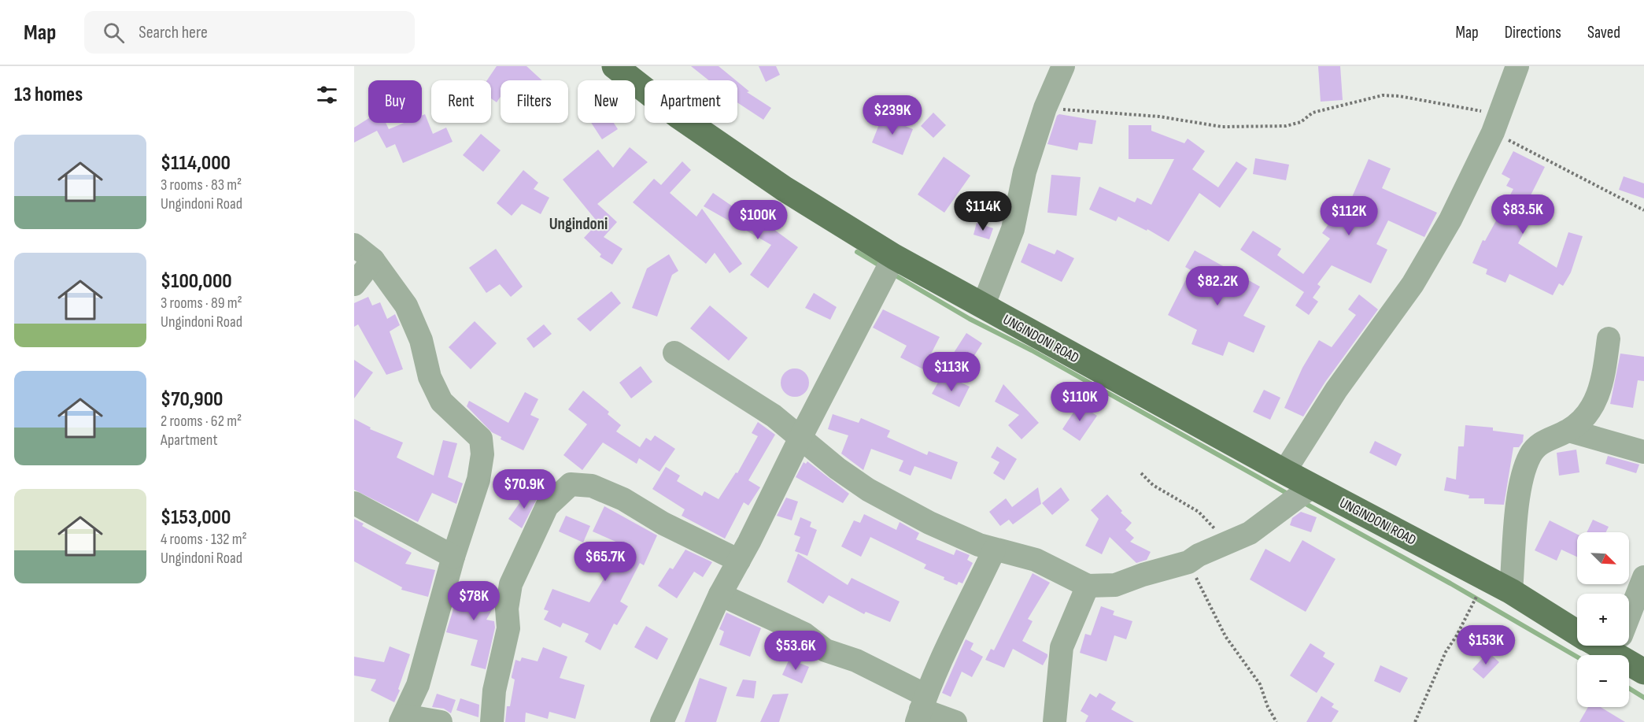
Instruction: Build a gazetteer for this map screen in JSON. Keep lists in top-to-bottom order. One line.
{"streets":{"main road":["UNGINDONI ROAD"]},"districts":["Ungindoni"],"north":"bottom right","page":{"header":"Map","search":"Search here","nav":["Map","Directions","Saved"],"heading":"13 homes","chip":["Buy","Rent","Filters","New","Apartment"],"price":["$239K","$114K","$83.5K","$112K","$100K","$82.2K","$113K","$110K","$70.9K","$65.7K","$78K","$153K","$53.6K"],"list":[{"name":"$114,000","note":"3 rooms · 83 m² · Ungindoni Road"},{"name":"$100,000","note":"3 rooms · 89 m² · Ungindoni Road"},{"name":"$70,900","note":"2 rooms · 62 m² · Apartment"},{"name":"$153,000","note":"4 rooms · 132 m² · Ungindoni Road"}],"map_buttons":["+","−"]}}
